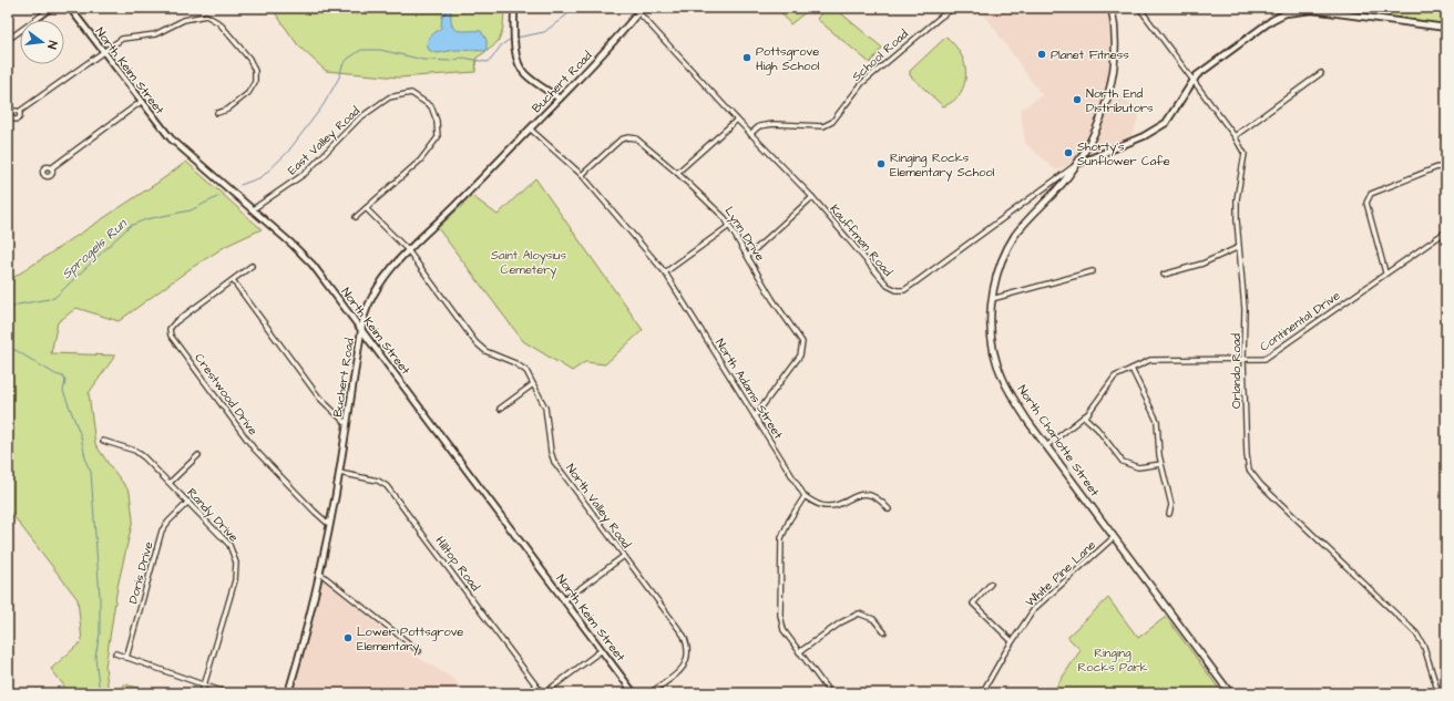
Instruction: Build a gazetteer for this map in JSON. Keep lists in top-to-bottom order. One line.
{"streets":{"main road":["North Charlotte Street"],"street":["School Road","North Keim Street","Buchert Road","East Valley Road","Lynn Drive","Kauffman Road","Continental Drive","Orlando Road","North Adams Street","Crestwood Drive","North Valley Road","Randy Drive","Hilltop Road","Doris Drive","White Pine Lane"]},"crossings":[["School Road","Kauffman Road"],["North Keim Street","Buchert Road"],["North Keim Street","East Valley Road"],["Buchert Road","Kauffman Road"],["Buchert Road","North Adams Street"],["Buchert Road","Crestwood Drive"],["Buchert Road","North Valley Road"],["Buchert Road","Hilltop Road"],["East Valley Road","North Valley Road"],["Lynn Drive","North Adams Street"],["Kauffman Road","Orlando Road"],["Kauffman Road","North Charlotte Street"],["Continental Drive","Orlando Road"],["Continental Drive","North Charlotte Street"],["North Charlotte Street","White Pine Lane"],["Randy Drive","Doris Drive"]],"water":["Sprogels Run"],"parks":["Saint Aloysius Cemetery","Ringing Rocks Park"],"places":["Planet Fitness","Pottsgrove High School","North End Distributors","Shorty's Sunflower Cafe","Ringing Rocks Elementary School","Lower Pottsgrove Elementary"],"north":"right"}
